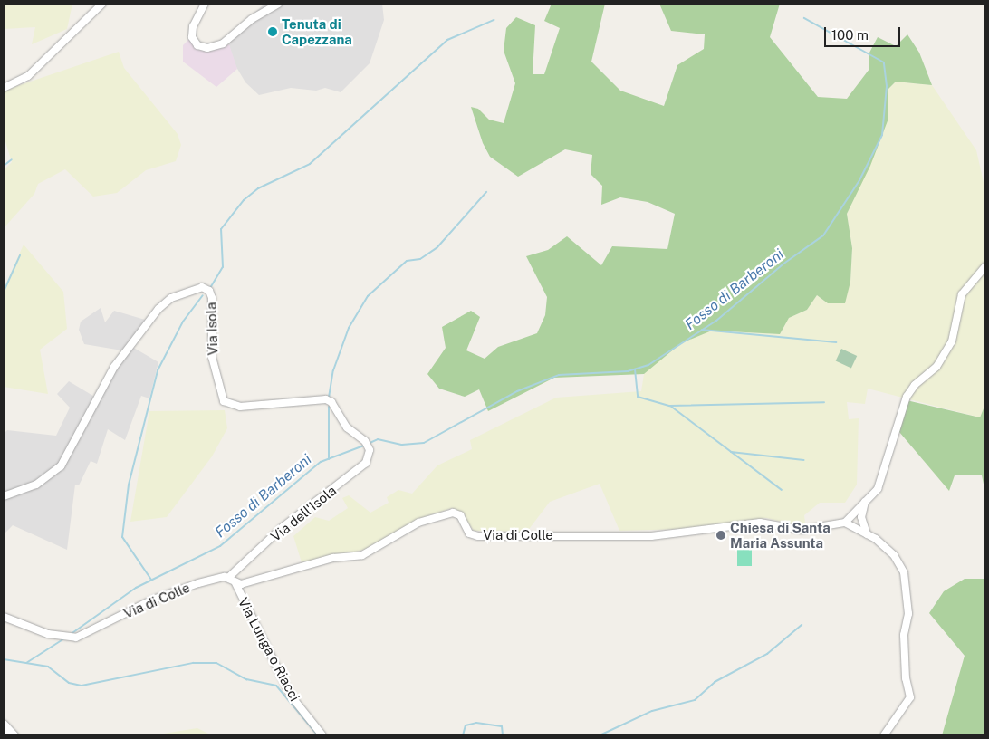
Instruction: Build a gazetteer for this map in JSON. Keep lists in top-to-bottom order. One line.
{"streets":{"street":["Via Isola","Via dell'Isola","Via di Colle","Via Lunga o Riacci"]},"crossings":[["Via Isola","Via dell'Isola"],["Via dell'Isola","Via di Colle"],["Via di Colle","Via Lunga o Riacci"]],"water":["Fosso di Barberoni"],"places":["Tenuta di Capezzana","Chiesa di Santa Maria Assunta"],"scale_bar":"100 m"}
